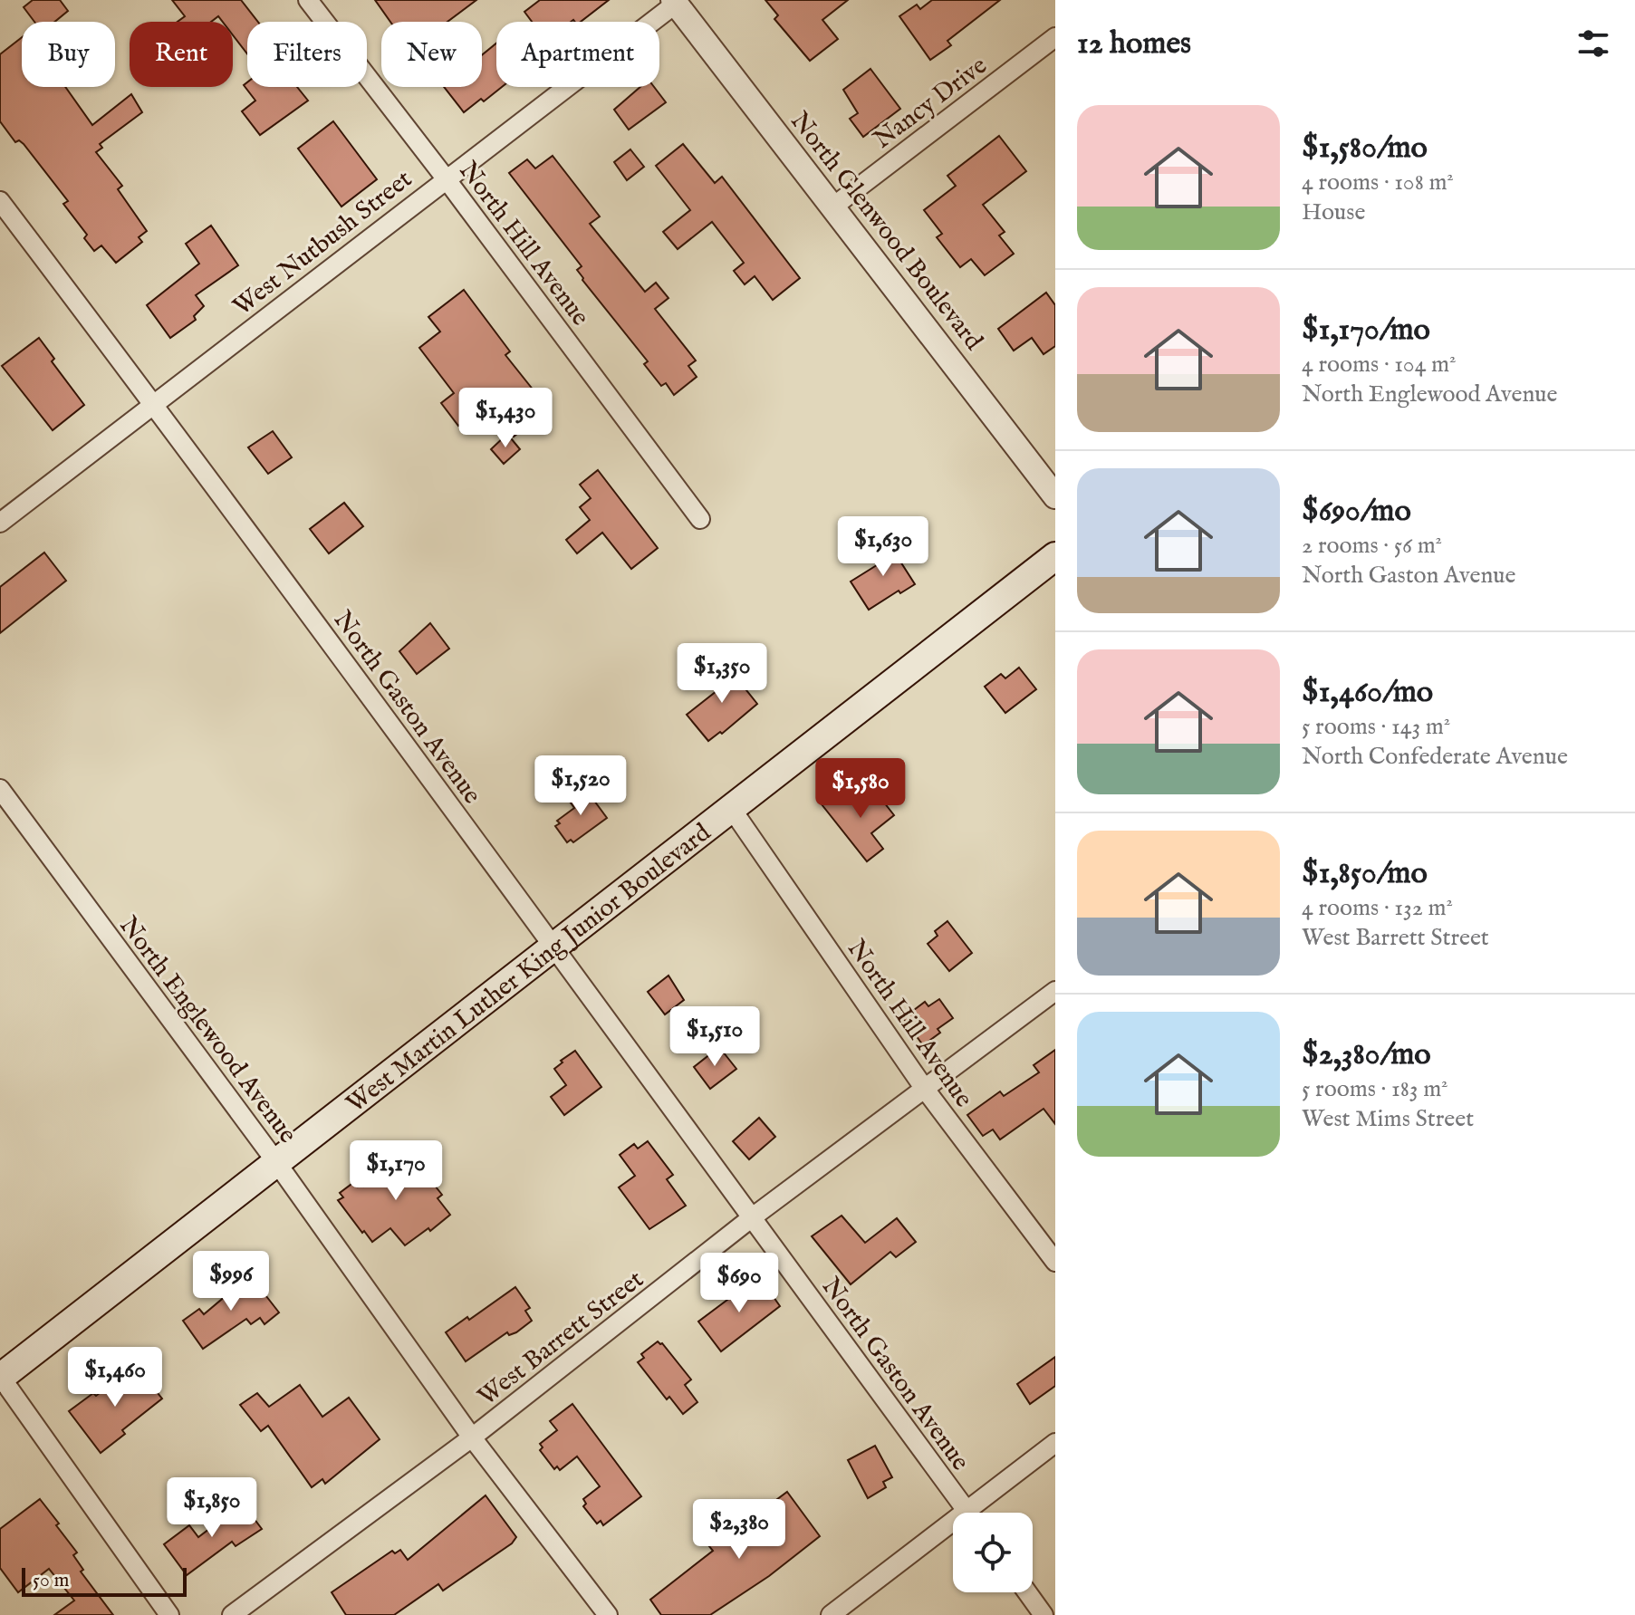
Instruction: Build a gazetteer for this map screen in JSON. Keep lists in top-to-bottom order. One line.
{"streets":{"main road":["West Martin Luther King Junior Boulevard"],"street":["Nancy Drive","North Glenwood Boulevard","West Nutbush Street","North Hill Avenue","North Gaston Avenue","North Englewood Avenue","West Barrett Street"]},"crossings":[["Nancy Drive","North Glenwood Boulevard"],["North Glenwood Boulevard","West Nutbush Street"],["West Nutbush Street","North Hill Avenue"],["West Nutbush Street","North Gaston Avenue"],["North Hill Avenue","West Martin Luther King Junior Boulevard"],["North Hill Avenue","West Barrett Street"],["North Gaston Avenue","West Martin Luther King Junior Boulevard"],["North Gaston Avenue","West Barrett Street"],["West Martin Luther King Junior Boulevard","North Englewood Avenue"],["North Englewood Avenue","West Barrett Street"]],"scale_bar":"50 m","page":{"heading":"12 homes","chip":["Buy","Rent","Filters","New","Apartment"],"list":[{"name":"$1,580/mo","note":"4 rooms · 108 m² · House"},{"name":"$1,170/mo","note":"4 rooms · 104 m² · North Englewood Avenue"},{"name":"$690/mo","note":"2 rooms · 56 m² · North Gaston Avenue"},{"name":"$1,460/mo","note":"5 rooms · 143 m² · North Confederate Avenue"},{"name":"$1,850/mo","note":"4 rooms · 132 m² · West Barrett Street"},{"name":"$2,380/mo","note":"5 rooms · 183 m² · West Mims Street"}],"price":["$1,430","$1,630","$1,350","$1,520","$1,580","$1,510","$1,170","$996","$690","$1,460","$1,850","$2,380"],"scale":"50 m"}}
